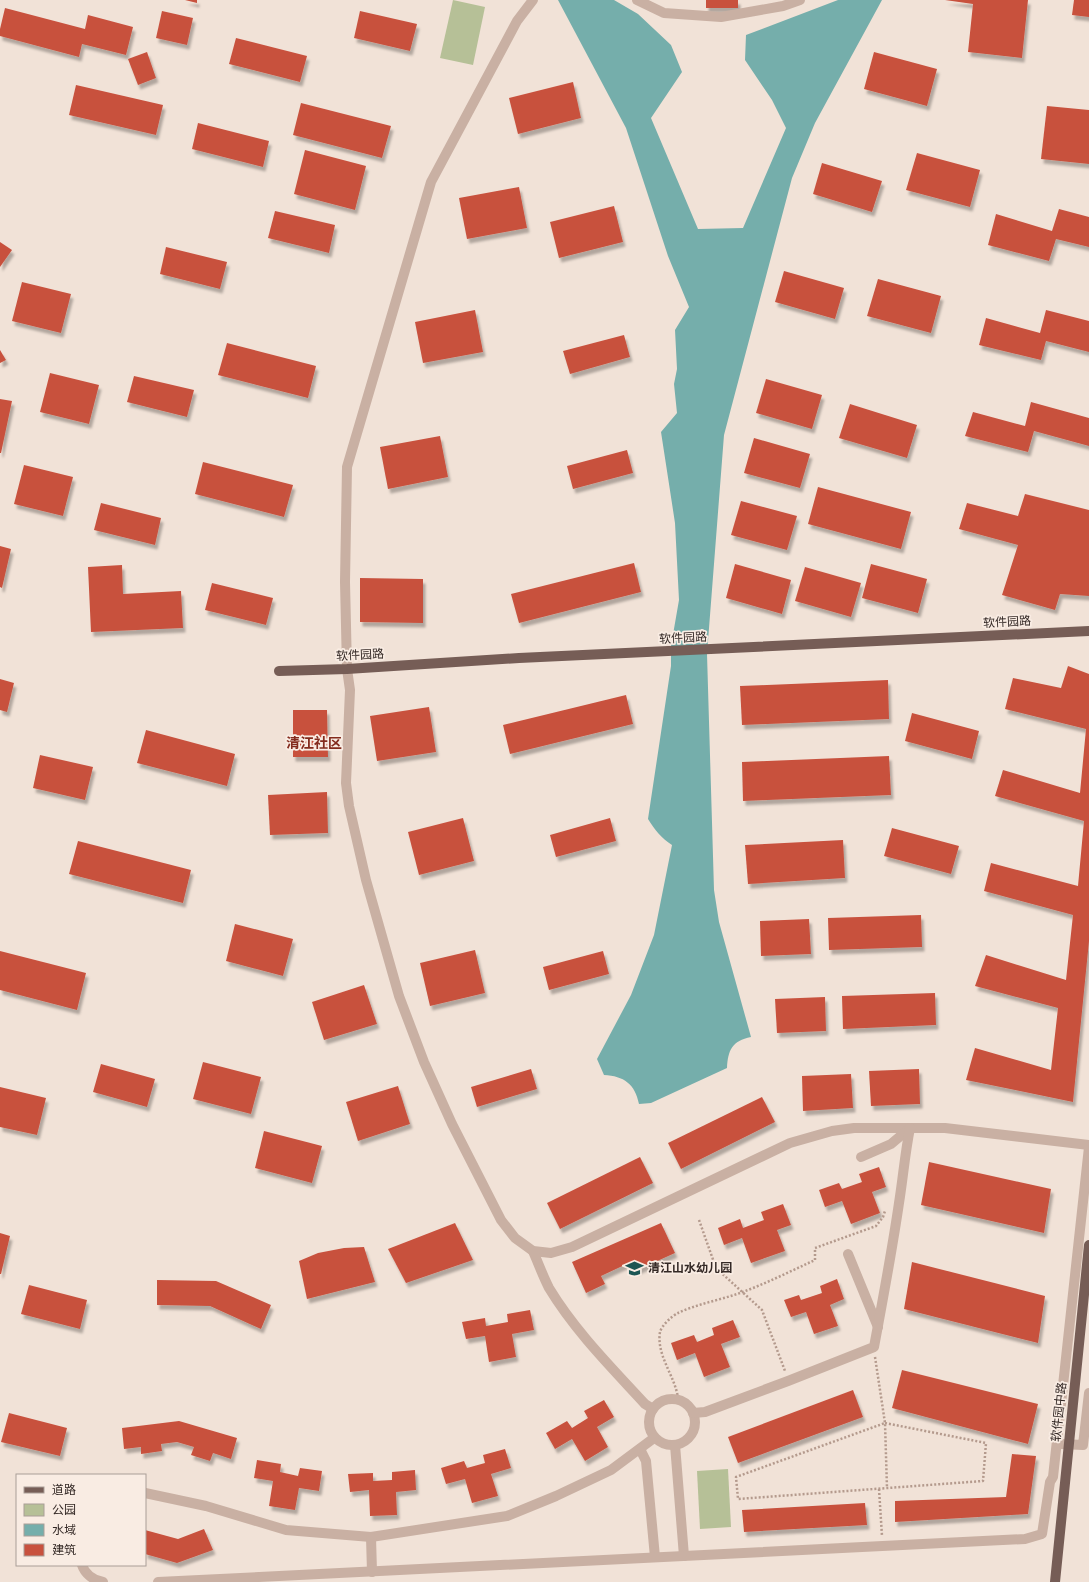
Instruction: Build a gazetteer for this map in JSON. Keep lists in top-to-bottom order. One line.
{"streets":{"main road":["软件园路","软件园中路"]},"districts":["清江社区"],"places":{"school or university":["清江山水幼儿园"]},"legend":["道路","公园","水域","建筑"]}
